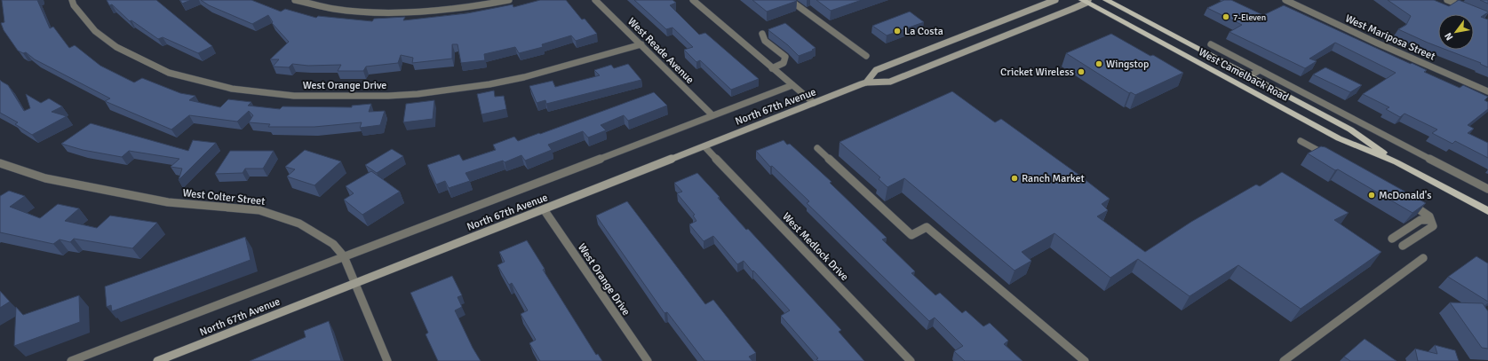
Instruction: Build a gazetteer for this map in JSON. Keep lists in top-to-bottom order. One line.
{"streets":{"main road":["West Camelback Road","North 67th Avenue"],"street":["West Mariposa Street","West Reade Avenue","West Orange Drive","West Colter Street","West Medlock Drive"]},"crossings":[["West Reade Avenue","West Orange Drive"],["West Camelback Road","North 67th Avenue"],["West Orange Drive","North 67th Avenue"],["North 67th Avenue","West Colter Street"],["North 67th Avenue","West Medlock Drive"]],"places":["7-Eleven","La Costa","Wingstop","Cricket Wireless","Ranch Market","McDonald's"],"north":"bottom left"}
